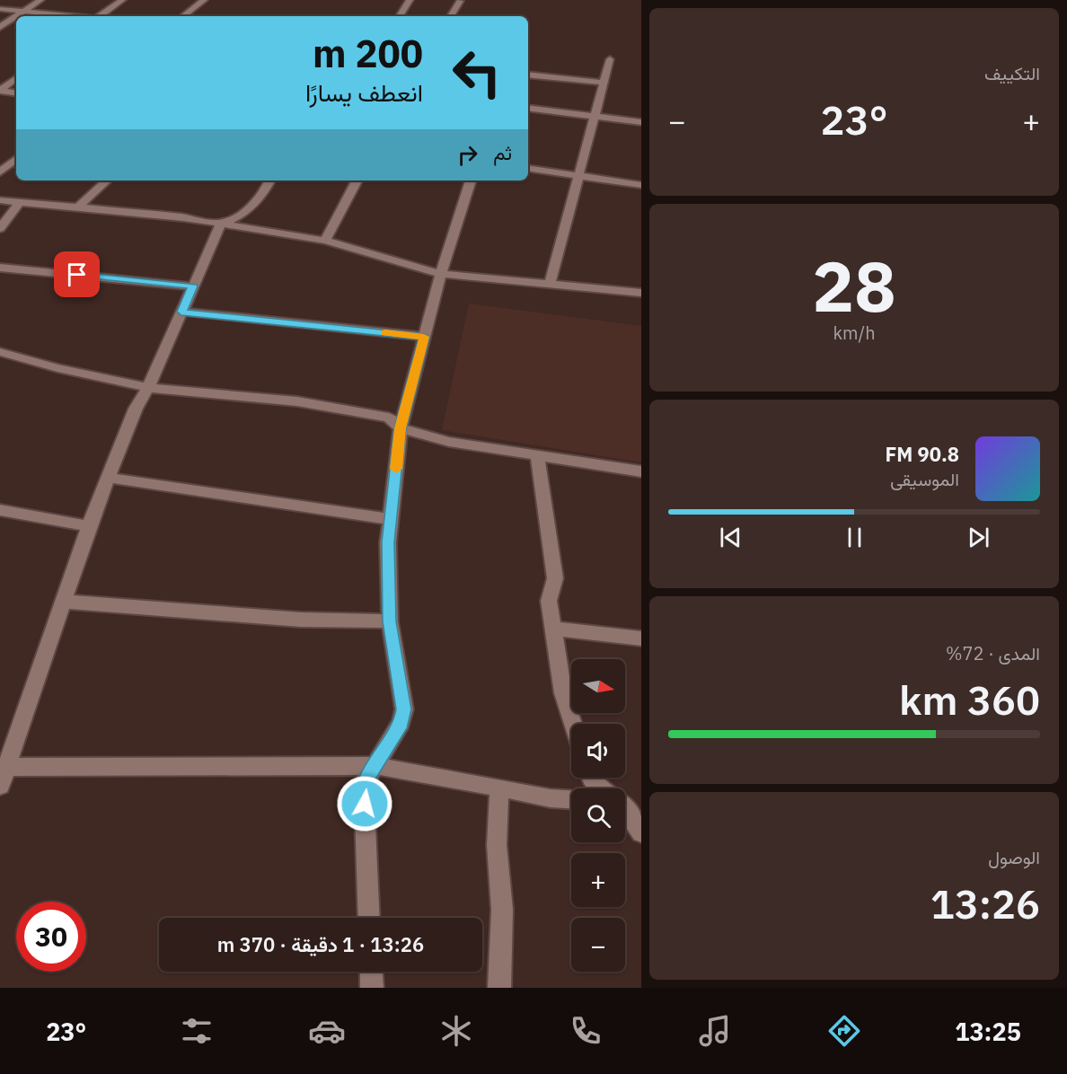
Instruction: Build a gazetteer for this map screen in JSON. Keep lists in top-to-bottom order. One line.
{"north":"right","page":{"tile":["التكييف",["28","km/h"],["المدى · 72%","360 km"],["الوصول","13:26"]],"turn":["200 m","انعطف يسارًا"],"heat":["−","23°","+"],"then":"ثم","song":["90.8 FM","الموسيقى"],"map_buttons":["+","−"],"limit":"30","trip":"13:26 · 1 دقيقة · 370 m","tabs":["13:25","23°"]}}
